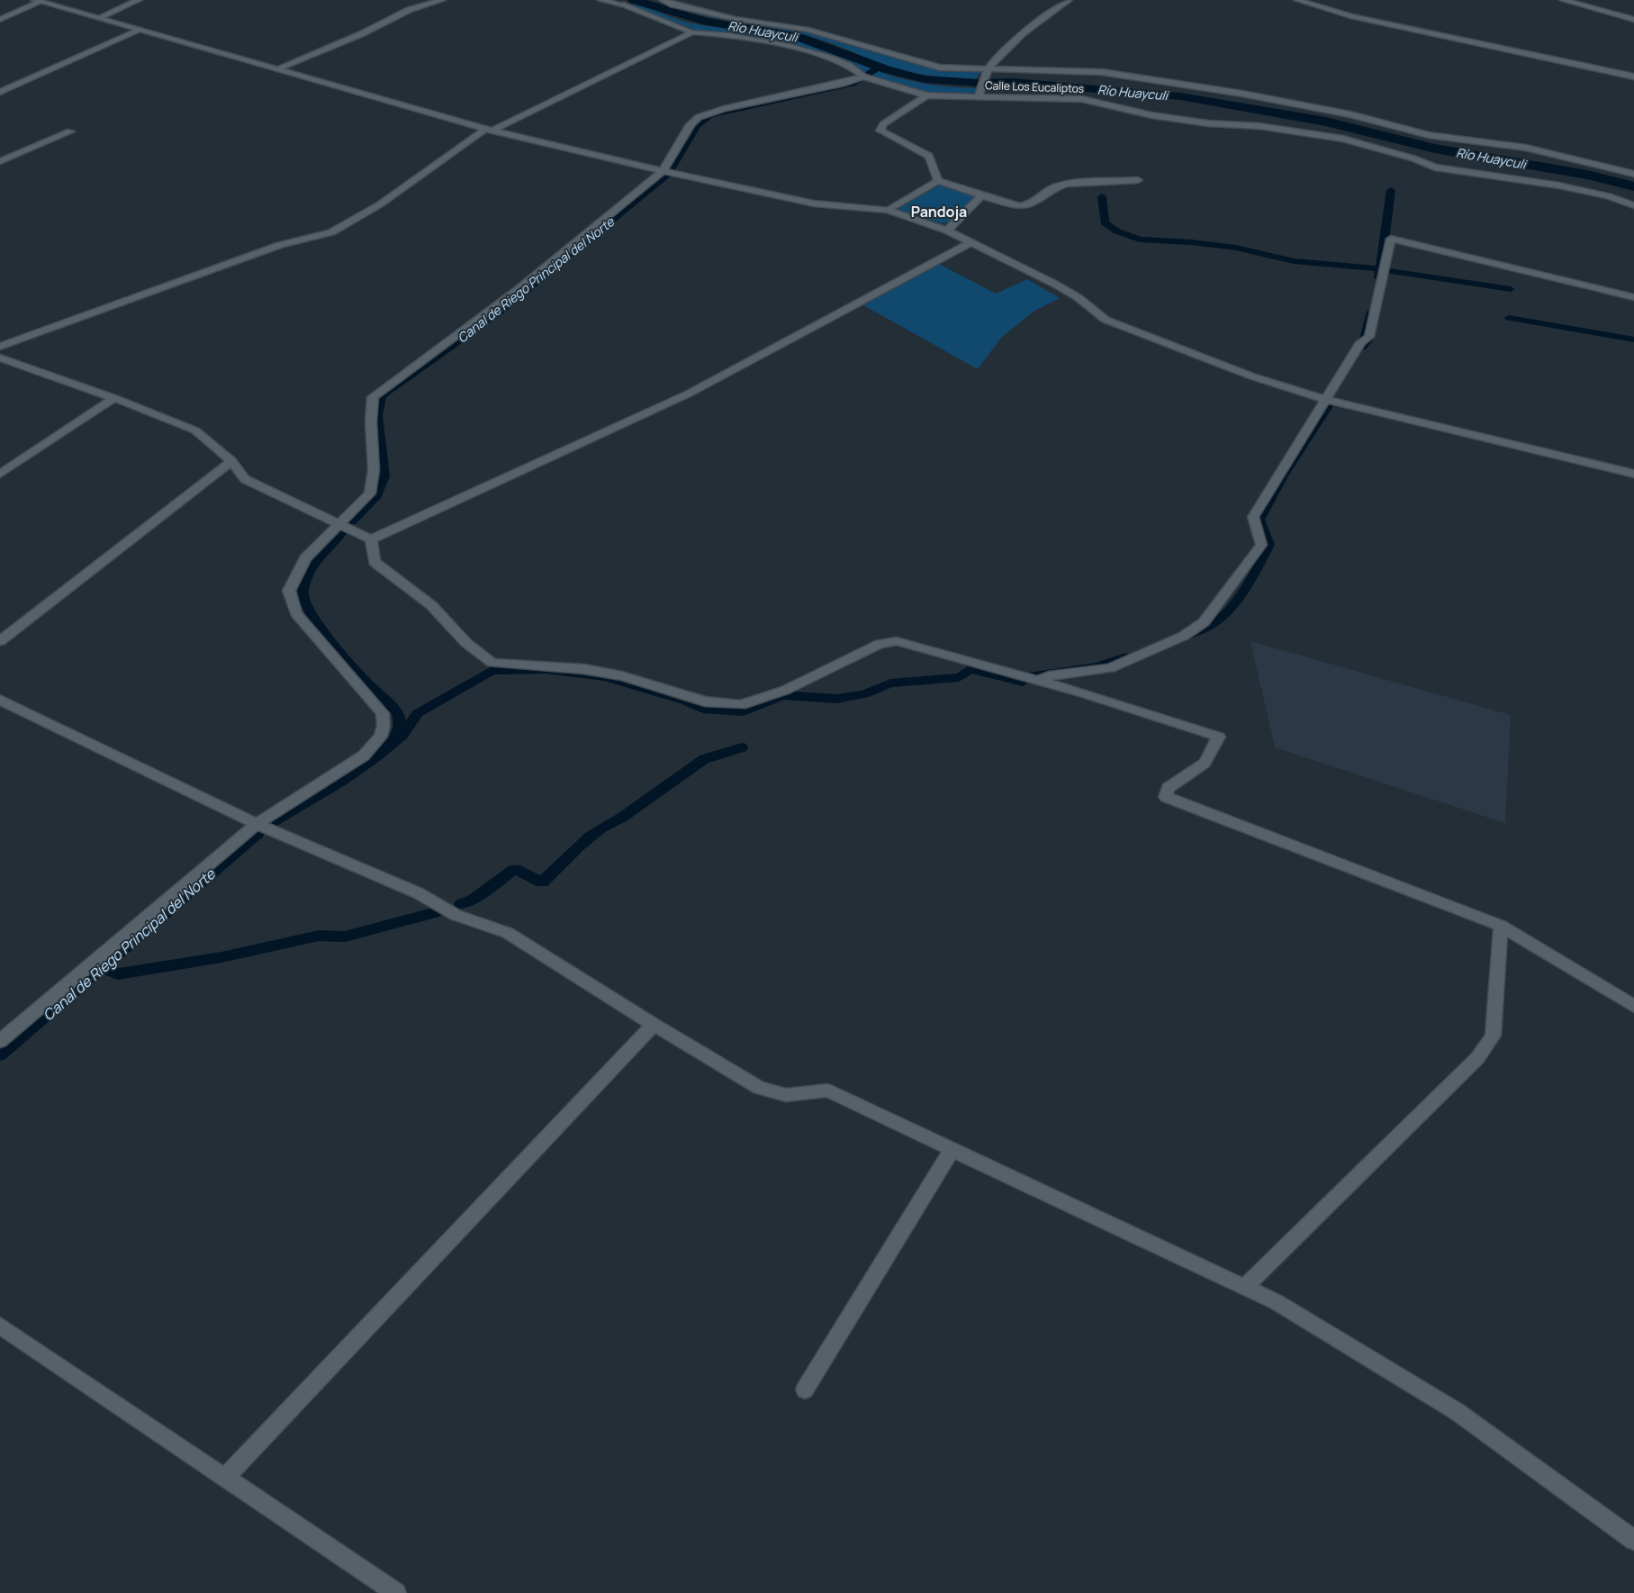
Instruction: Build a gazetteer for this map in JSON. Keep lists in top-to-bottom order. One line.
{"streets":{"street":["Calle Los Eucaliptos"]},"districts":["Pandoja"],"water":["Río Huayculi","Canal de Riego Principal del Norte"]}
